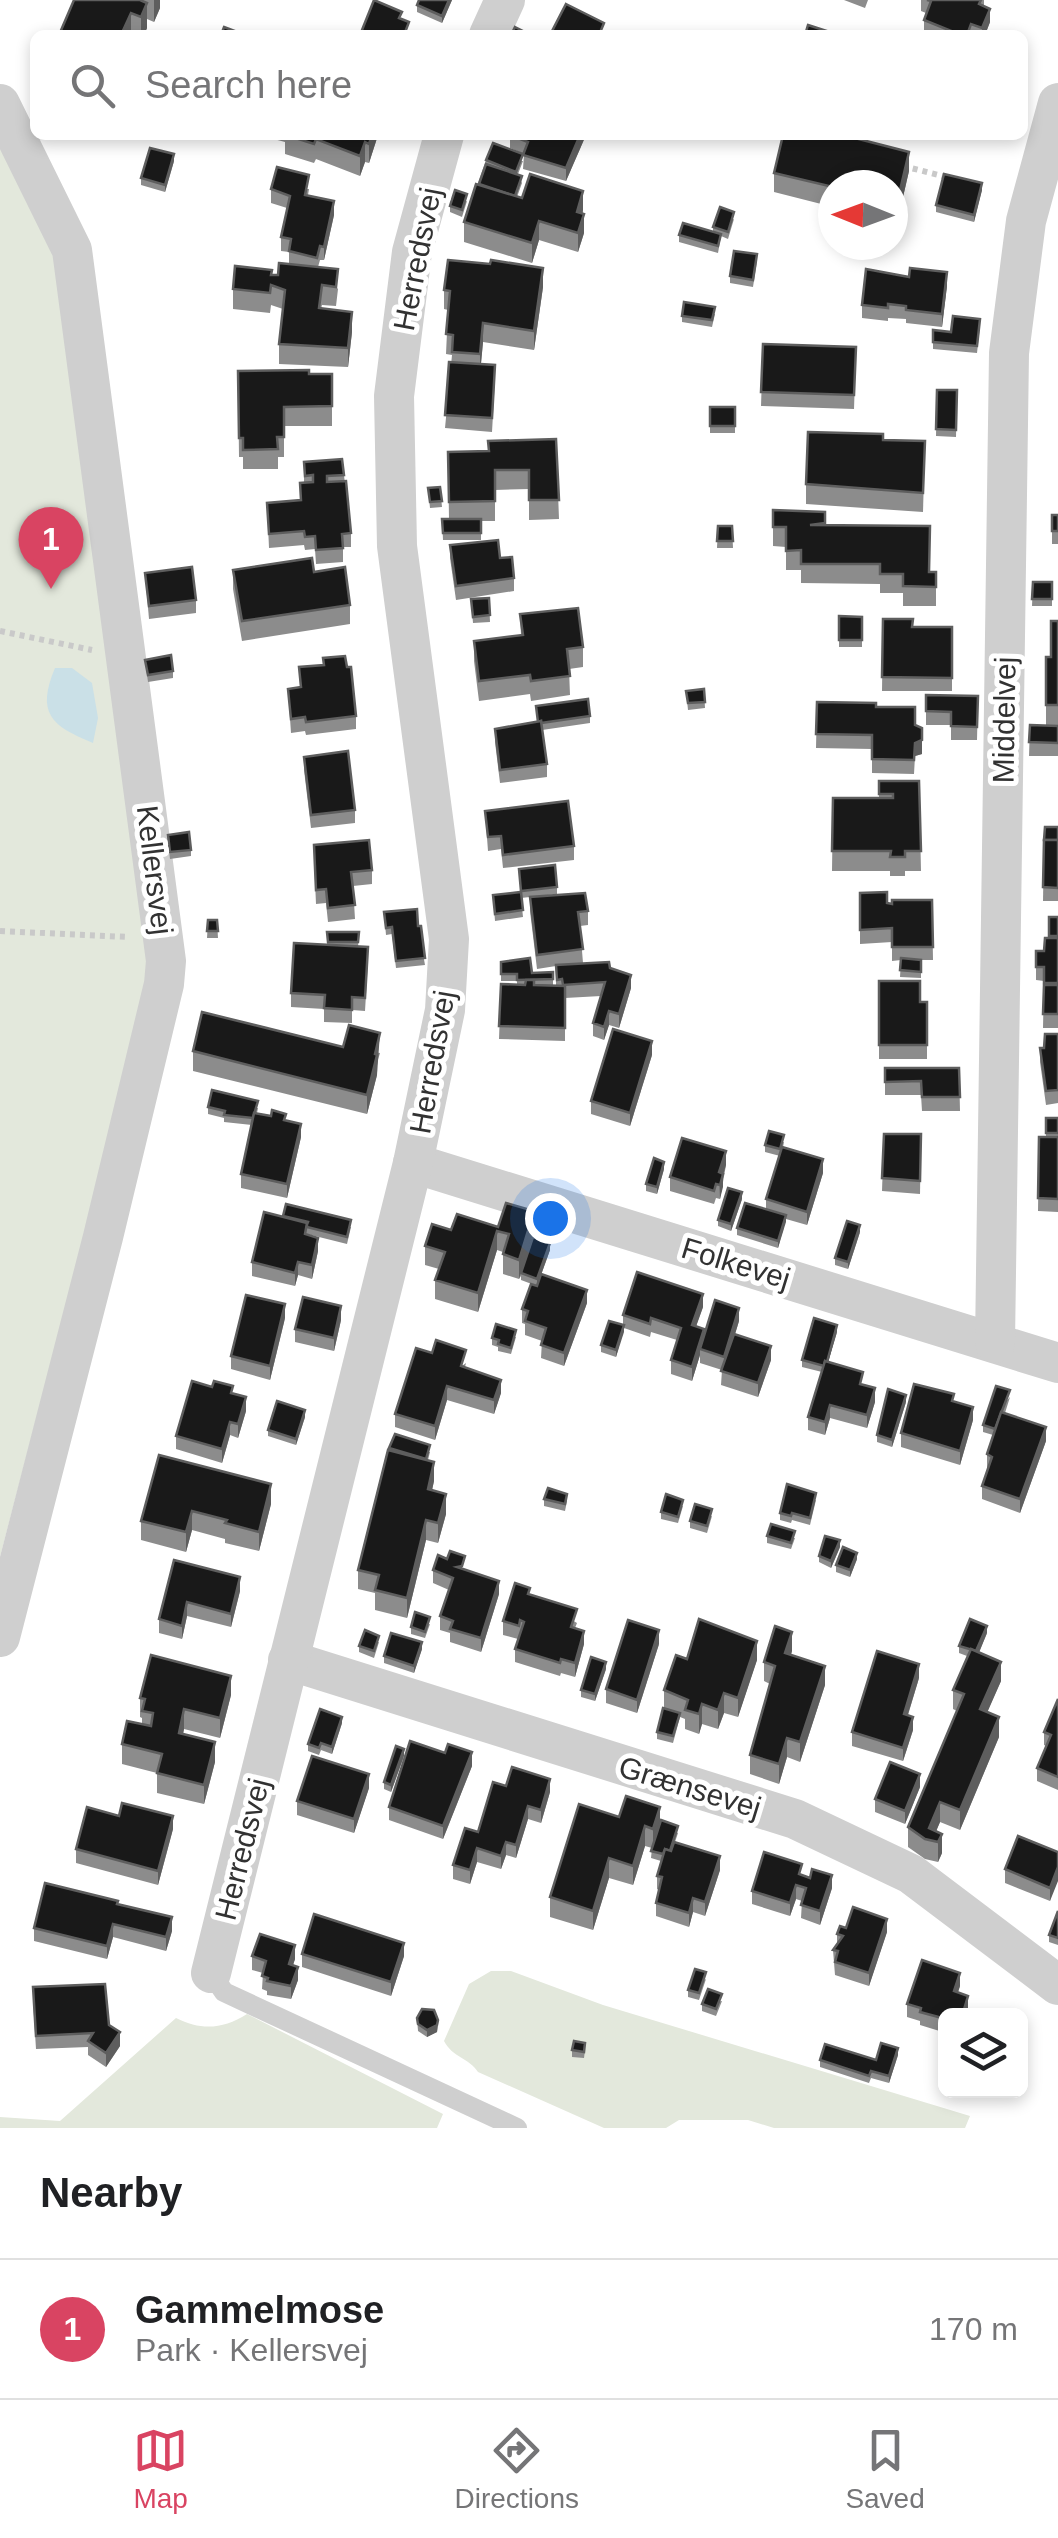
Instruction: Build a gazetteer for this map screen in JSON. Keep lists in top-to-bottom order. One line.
{"streets":{"street":["Herredsvej","Middelvej","Kellersvej","Folkevej","Grænsevej"]},"crossings":[["Herredsvej","Folkevej"],["Herredsvej","Grænsevej"],["Middelvej","Folkevej"]],"north":"left","page":{"search":"Search here","pins":"1","heading":"Nearby","list":[{"mark":"1","name":"Gammelmose","note":"Park · Kellersvej","value":"170 m"}],"nav":["Map","Directions","Saved"]}}
